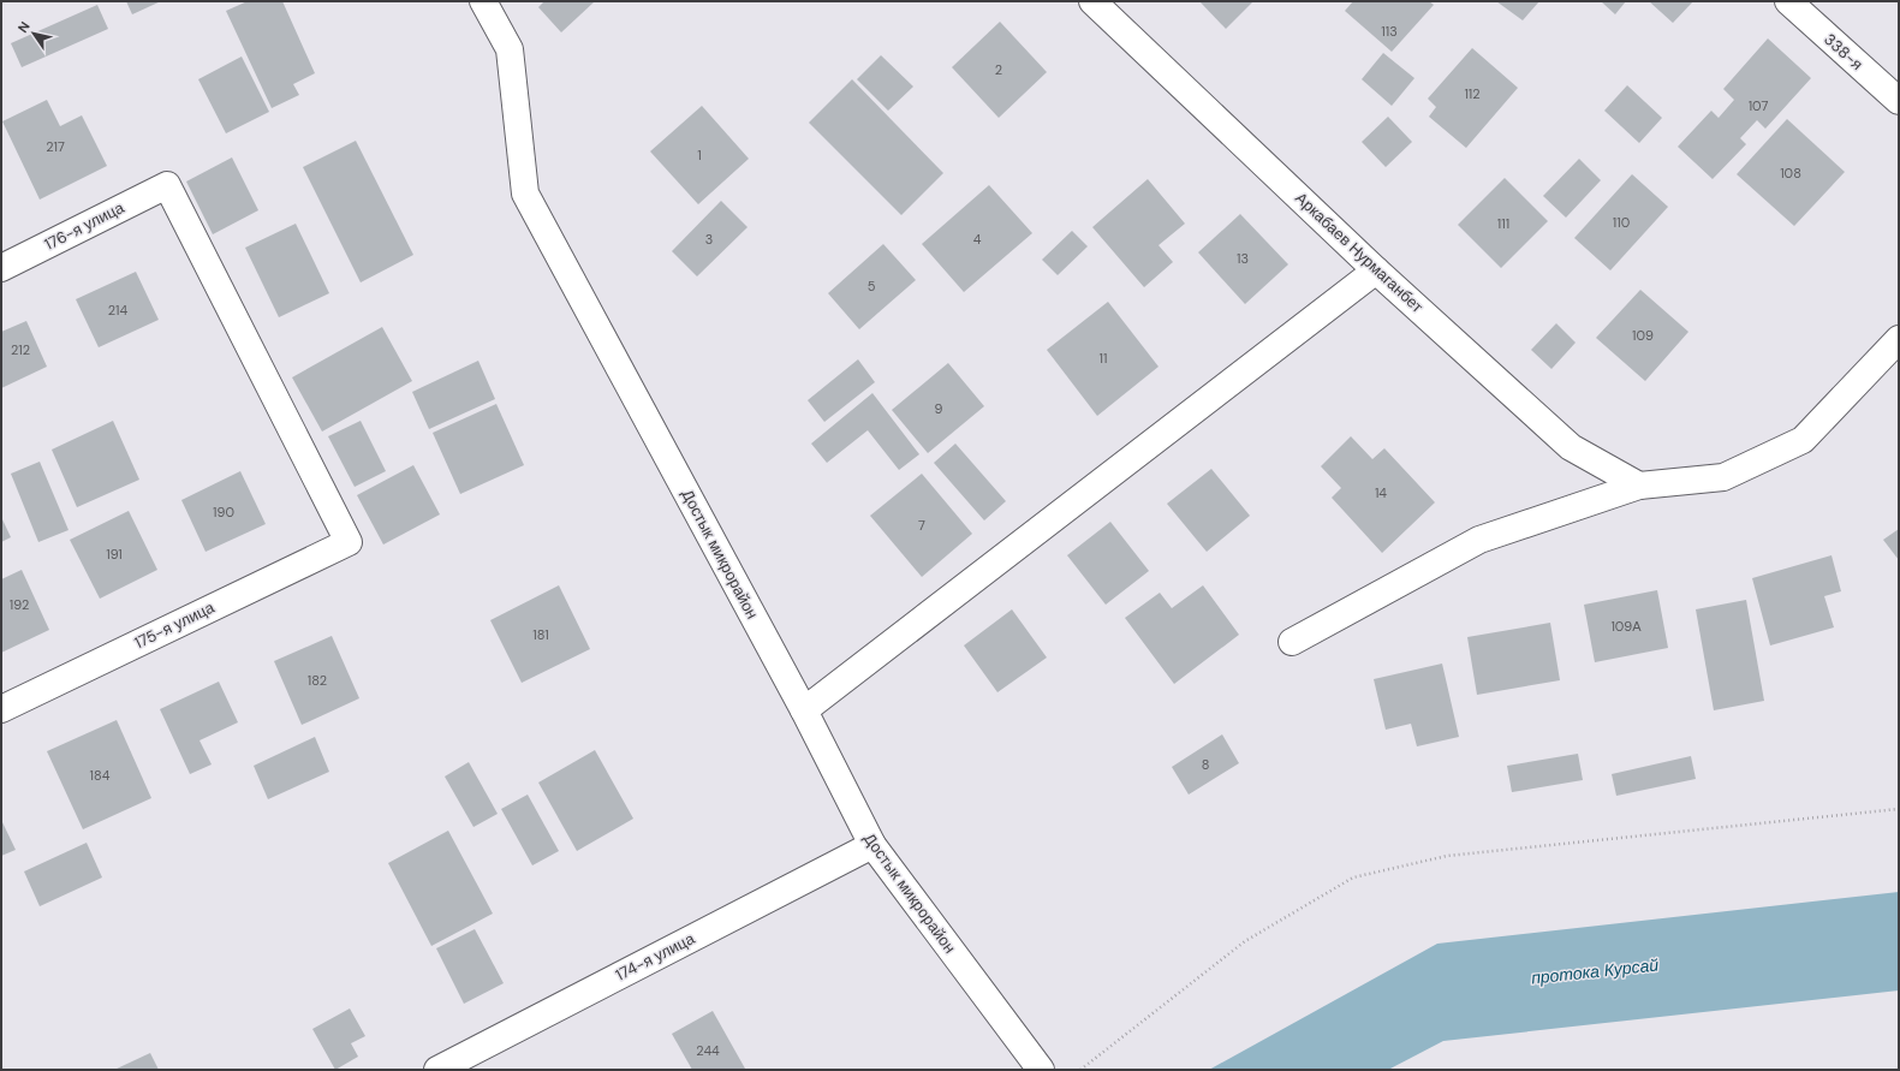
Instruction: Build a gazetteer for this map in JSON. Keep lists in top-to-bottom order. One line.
{"streets":{"street":["338-я","176-я улица","Аркабаев Нурмаганбет","Достык микрорайон","175-я улица","174-я улица"]},"crossings":[["176-я улица","175-я улица"],["Достык микрорайон","174-я улица"]],"water":["протока Курсай"],"house_numbers":["113","2","112","107","217","1","108","110","111","3","4","13","5","214","109","212","11","9","14","190","7","191","192","109А","181","182","8","184","244"],"north":"top left"}
